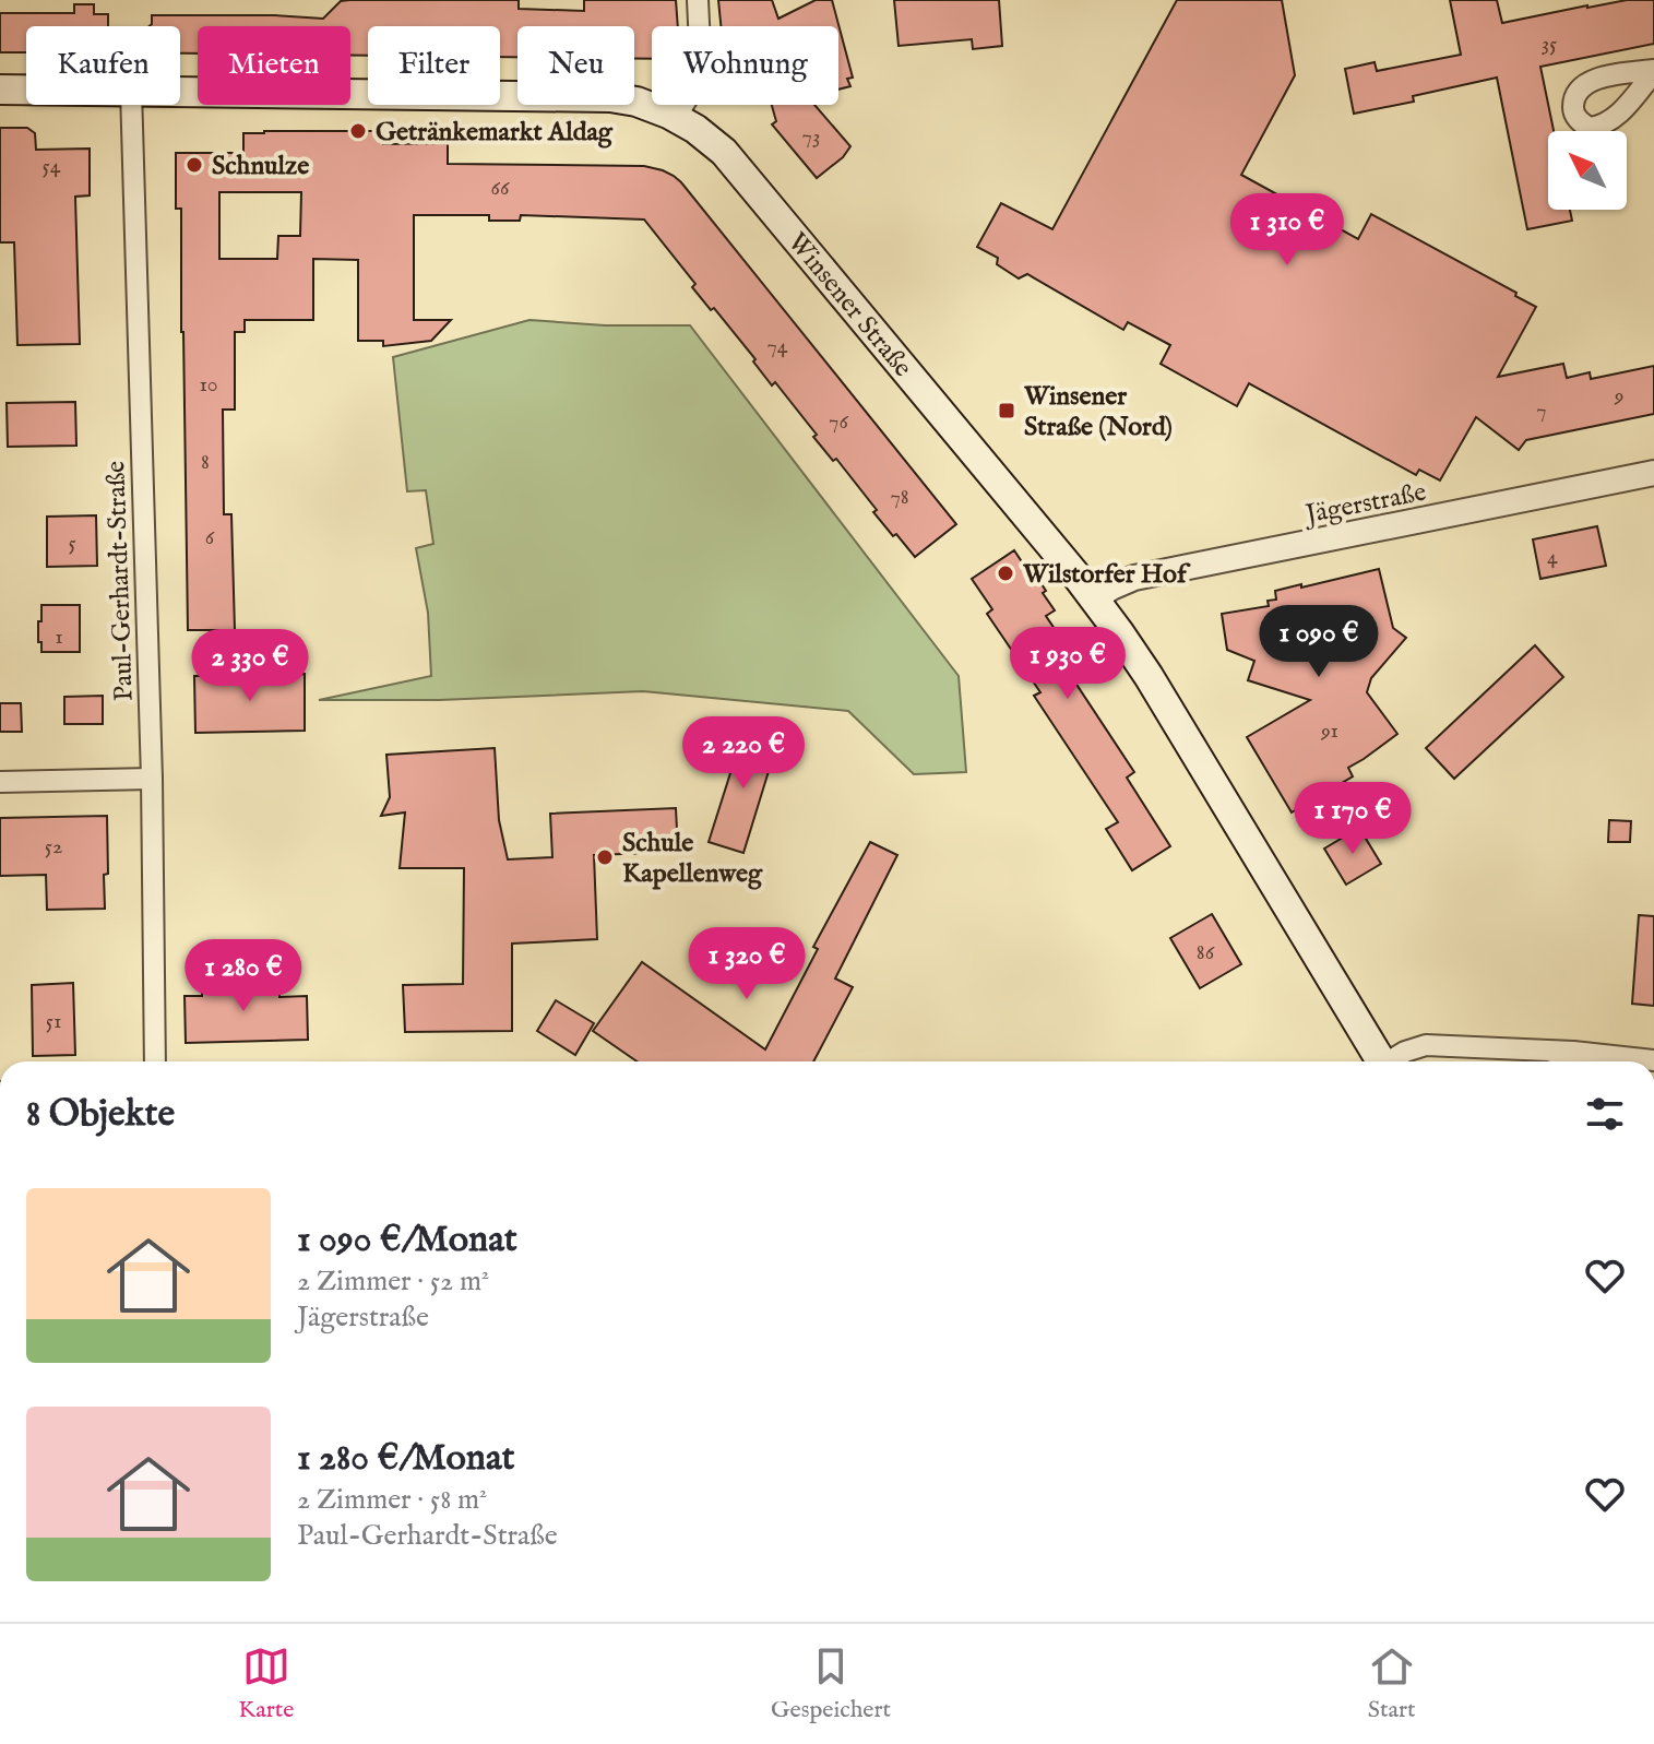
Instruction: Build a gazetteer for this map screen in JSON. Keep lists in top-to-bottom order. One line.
{"streets":{"main road":["Winsener Straße"],"street":["Jägerstraße","Paul-Gerhardt-Straße"]},"crossings":[["Winsener Straße","Jägerstraße"]],"places":{"other":["Getränkemarkt Aldag","Schnulze","Wilstorfer Hof","Schule Kapellenweg"],"transit":["Winsener Straße (Nord)"]},"house_numbers":["35","73","54","66","74","10","9","7","76","8","78","6","5","4","1","91","52","86","51"],"north":"top left","page":{"chip":["Kaufen","Mieten","Filter","Neu","Wohnung"],"price":["1 310 €","1 090 €","1 930 €","2 330 €","2 220 €","1 170 €","1 320 €","1 280 €"],"heading":"8 Objekte","list":[{"name":"1 090 €/Monat","note":"2 Zimmer · 52 m² · Jägerstraße"},{"name":"1 280 €/Monat","note":"2 Zimmer · 58 m² · Paul-Gerhardt-Straße"}],"tabs":["Karte","Gespeichert","Start"]}}
